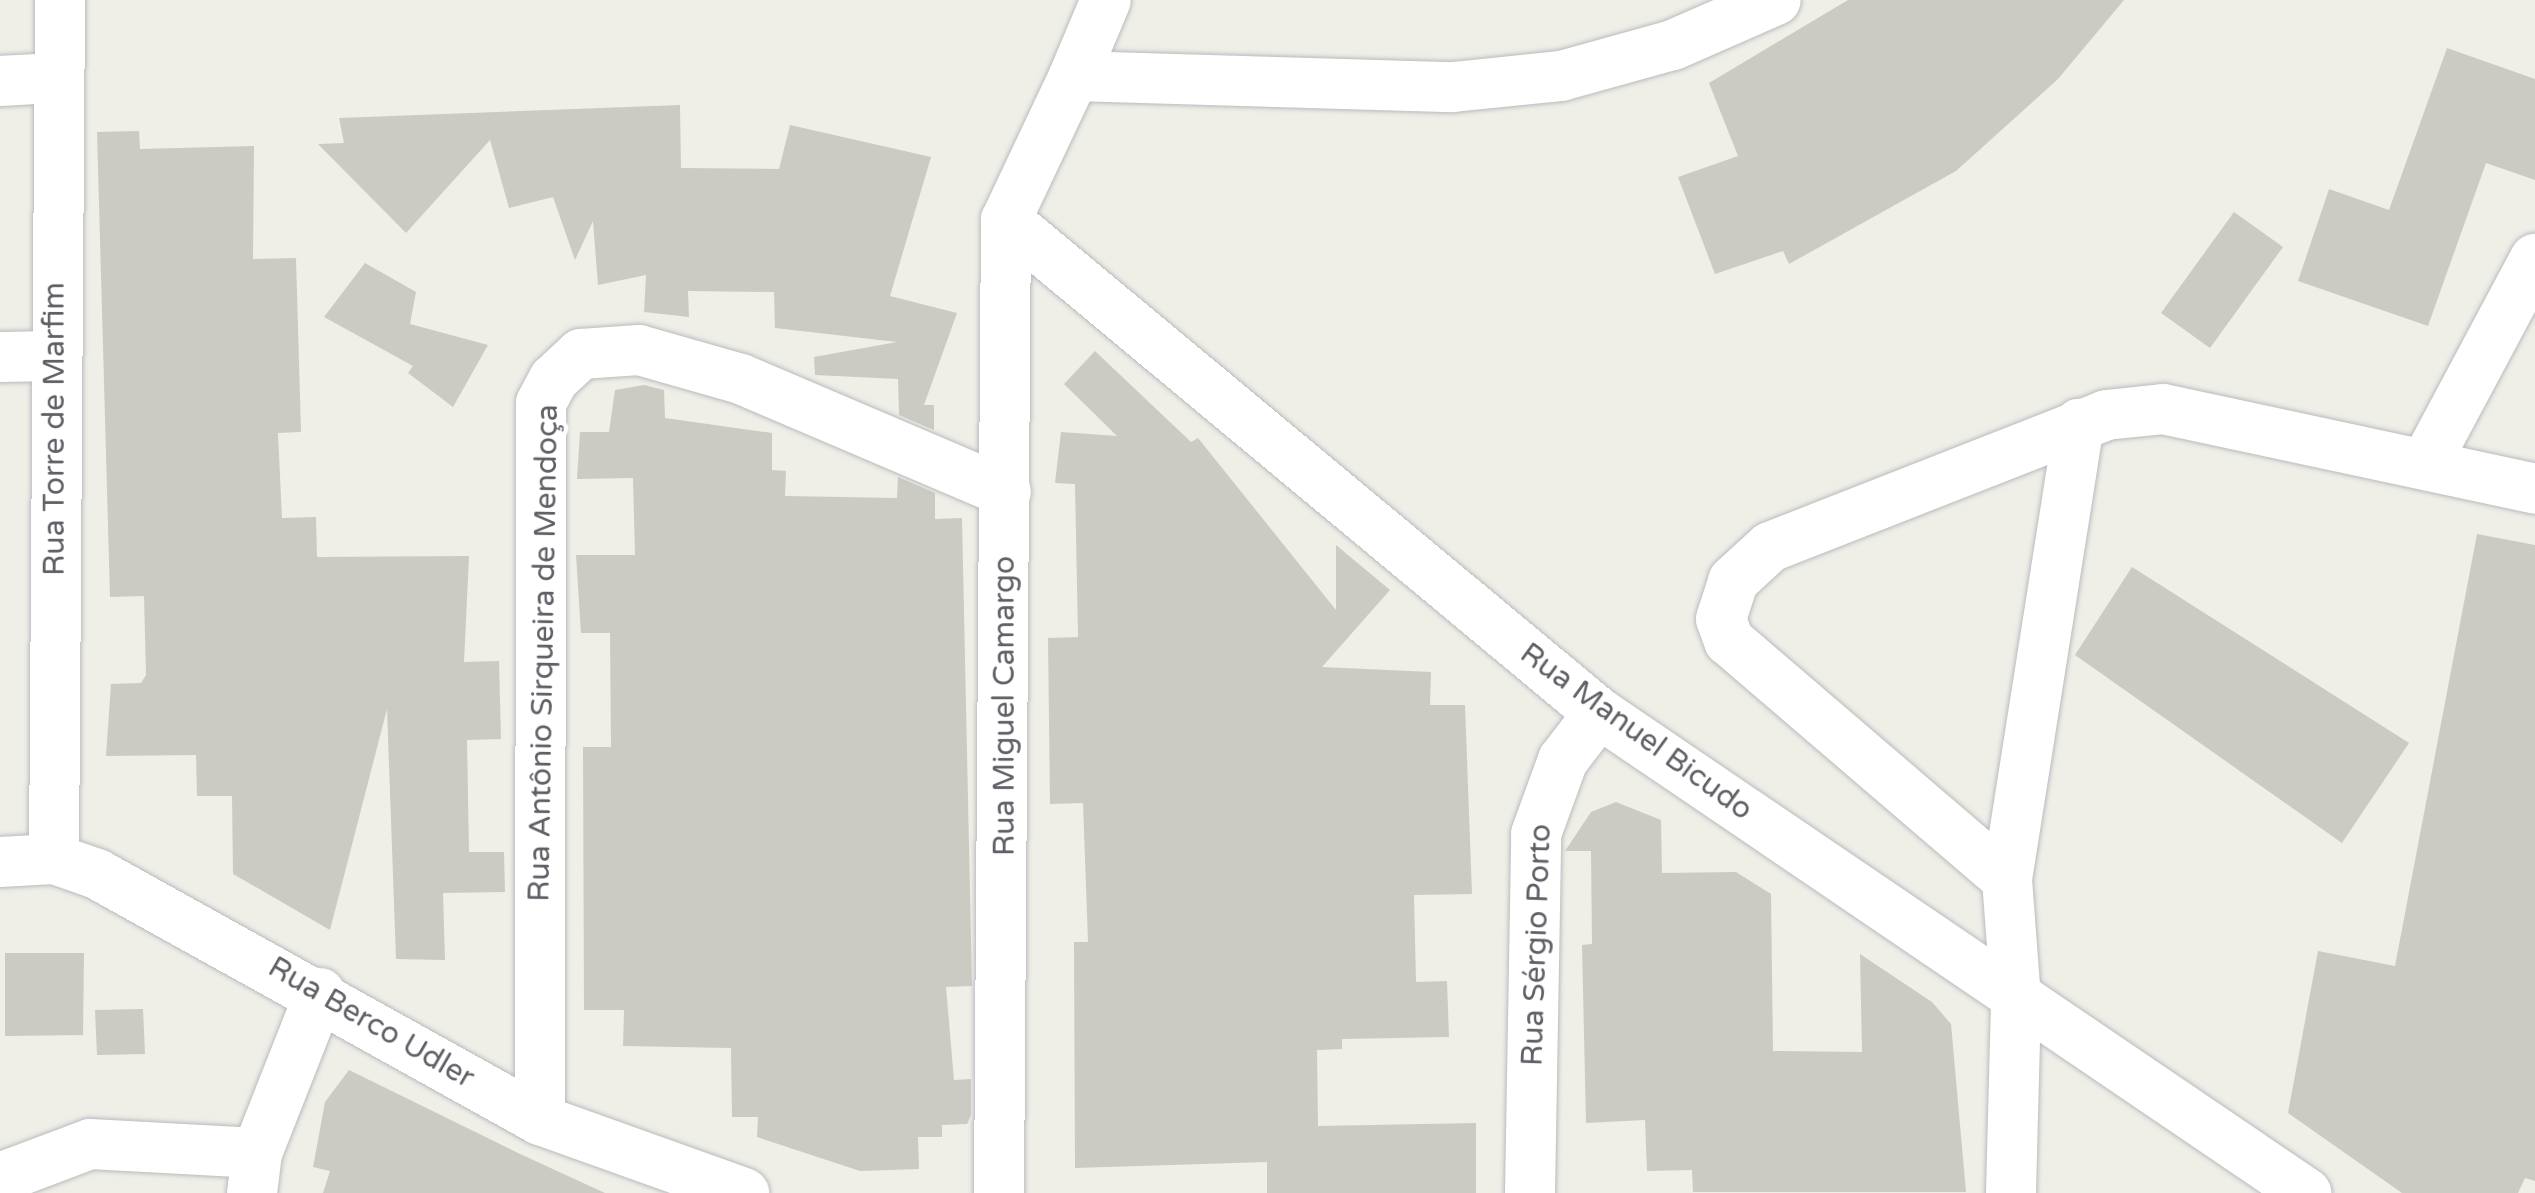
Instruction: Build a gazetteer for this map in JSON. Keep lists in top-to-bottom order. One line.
{"streets":{"street":["Rua Torre de Marfim","Rua Antônio Sirqueira de Mendoça","Rua Miguel Camargo","Rua Manuel Bicudo","Rua Sérgio Porto","Rua Berco Udler"]},"crossings":[["Rua Torre de Marfim","Rua Berco Udler"],["Rua Antônio Sirqueira de Mendoça","Rua Miguel Camargo"],["Rua Antônio Sirqueira de Mendoça","Rua Berco Udler"],["Rua Miguel Camargo","Rua Manuel Bicudo"],["Rua Manuel Bicudo","Rua Sérgio Porto"]]}
